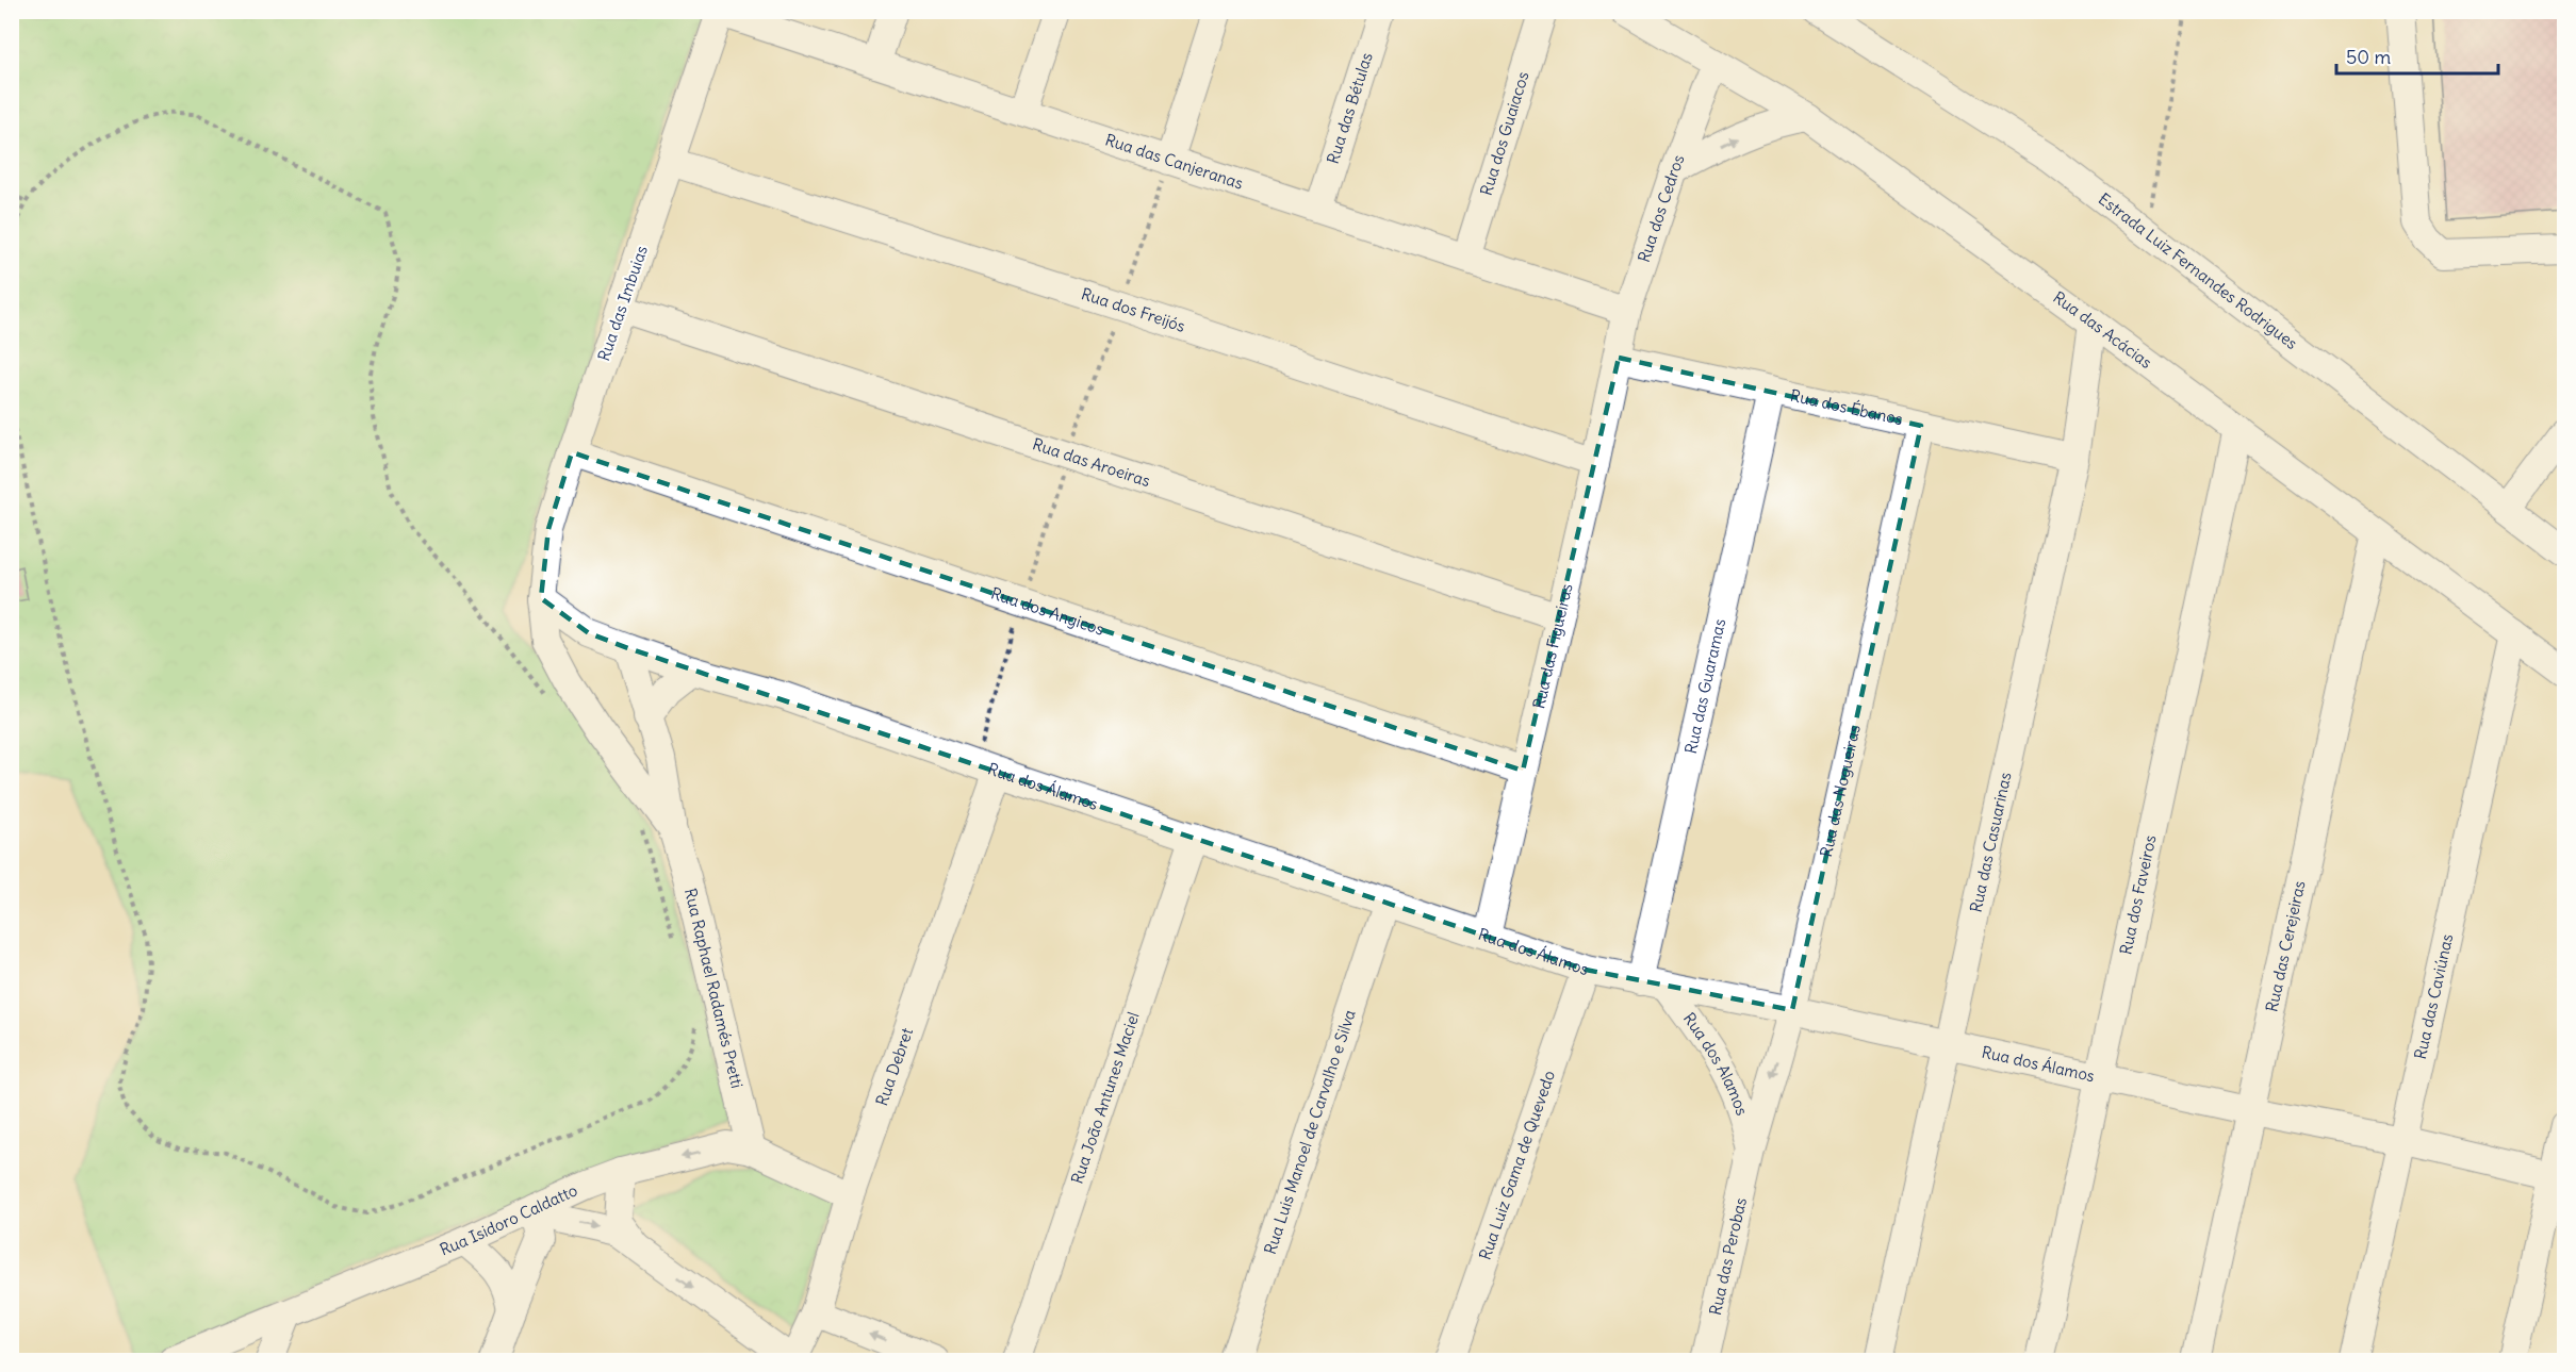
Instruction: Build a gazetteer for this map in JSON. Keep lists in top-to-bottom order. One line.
{"streets":{"street":["Rua das Bétulas","Rua dos Guaiacos","Rua das Canjeranas","Rua dos Cedros","Estrada Luiz Fernandes Rodrigues","Rua das Imbuias","Rua dos Freijós","Rua das Acácias","Rua dos Ébanos","Rua das Aroeiras","Rua dos Angicos","Rua das Figueiras","Rua das Guaramas","Rua dos Álamos","Rua das Nogueiras","Rua das Casuarinas","Rua dos Faveiros","Rua das Cerejeiras","Rua Raphael Radamés Pretti","Rua das Caviúnas","Rua Debret","Rua dos Alamos","Rua João Antunes Maciel","Rua Luis Manoel de Carvalho e Silva","Rua Luiz Gama de Quevedo","Rua Isidoro Caldatto","Rua das Perobas"]},"crossings":[["Rua das Bétulas","Rua das Canjeranas"],["Rua dos Guaiacos","Rua das Canjeranas"],["Rua das Canjeranas","Rua dos Cedros"],["Rua das Canjeranas","Rua das Imbuias"],["Rua dos Cedros","Rua das Acácias"],["Rua dos Cedros","Rua dos Ébanos"],["Rua dos Cedros","Rua das Figueiras"],["Rua das Imbuias","Rua dos Freijós"],["Rua das Imbuias","Rua das Aroeiras"],["Rua das Imbuias","Rua dos Angicos"],["Rua das Imbuias","Rua dos Álamos"],["Rua das Imbuias","Rua Raphael Radamés Pretti"],["Rua dos Freijós","Rua das Figueiras"],["Rua das Acácias","Rua das Casuarinas"],["Rua das Acácias","Rua dos Faveiros"],["Rua das Acácias","Rua das Cerejeiras"],["Rua das Acácias","Rua das Caviúnas"],["Rua dos Ébanos","Rua das Figueiras"],["Rua dos Ébanos","Rua das Guaramas"],["Rua dos Ébanos","Rua das Nogueiras"],["Rua dos Ébanos","Rua das Casuarinas"],["Rua das Aroeiras","Rua das Figueiras"],["Rua dos Angicos","Rua das Figueiras"],["Rua das Figueiras","Rua dos Álamos"],["Rua das Guaramas","Rua dos Álamos"],["Rua das Guaramas","Rua dos Alamos"],["Rua dos Álamos","Rua das Nogueiras"],["Rua dos Álamos","Rua das Casuarinas"],["Rua dos Álamos","Rua dos Faveiros"],["Rua dos Álamos","Rua das Cerejeiras"],["Rua dos Álamos","Rua Raphael Radamés Pretti"],["Rua dos Álamos","Rua das Caviúnas"],["Rua dos Álamos","Rua Debret"],["Rua dos Álamos","Rua dos Alamos"],["Rua dos Álamos","Rua João Antunes Maciel"],["Rua dos Álamos","Rua Luis Manoel de Carvalho e Silva"],["Rua dos Álamos","Rua Luiz Gama de Quevedo"],["Rua das Nogueiras","Rua dos Alamos"],["Rua das Nogueiras","Rua das Perobas"],["Rua Raphael Radamés Pretti","Rua Isidoro Caldatto"],["Rua Debret","Rua Isidoro Caldatto"],["Rua dos Alamos","Rua das Perobas"]],"scale_bar":"50 m"}
